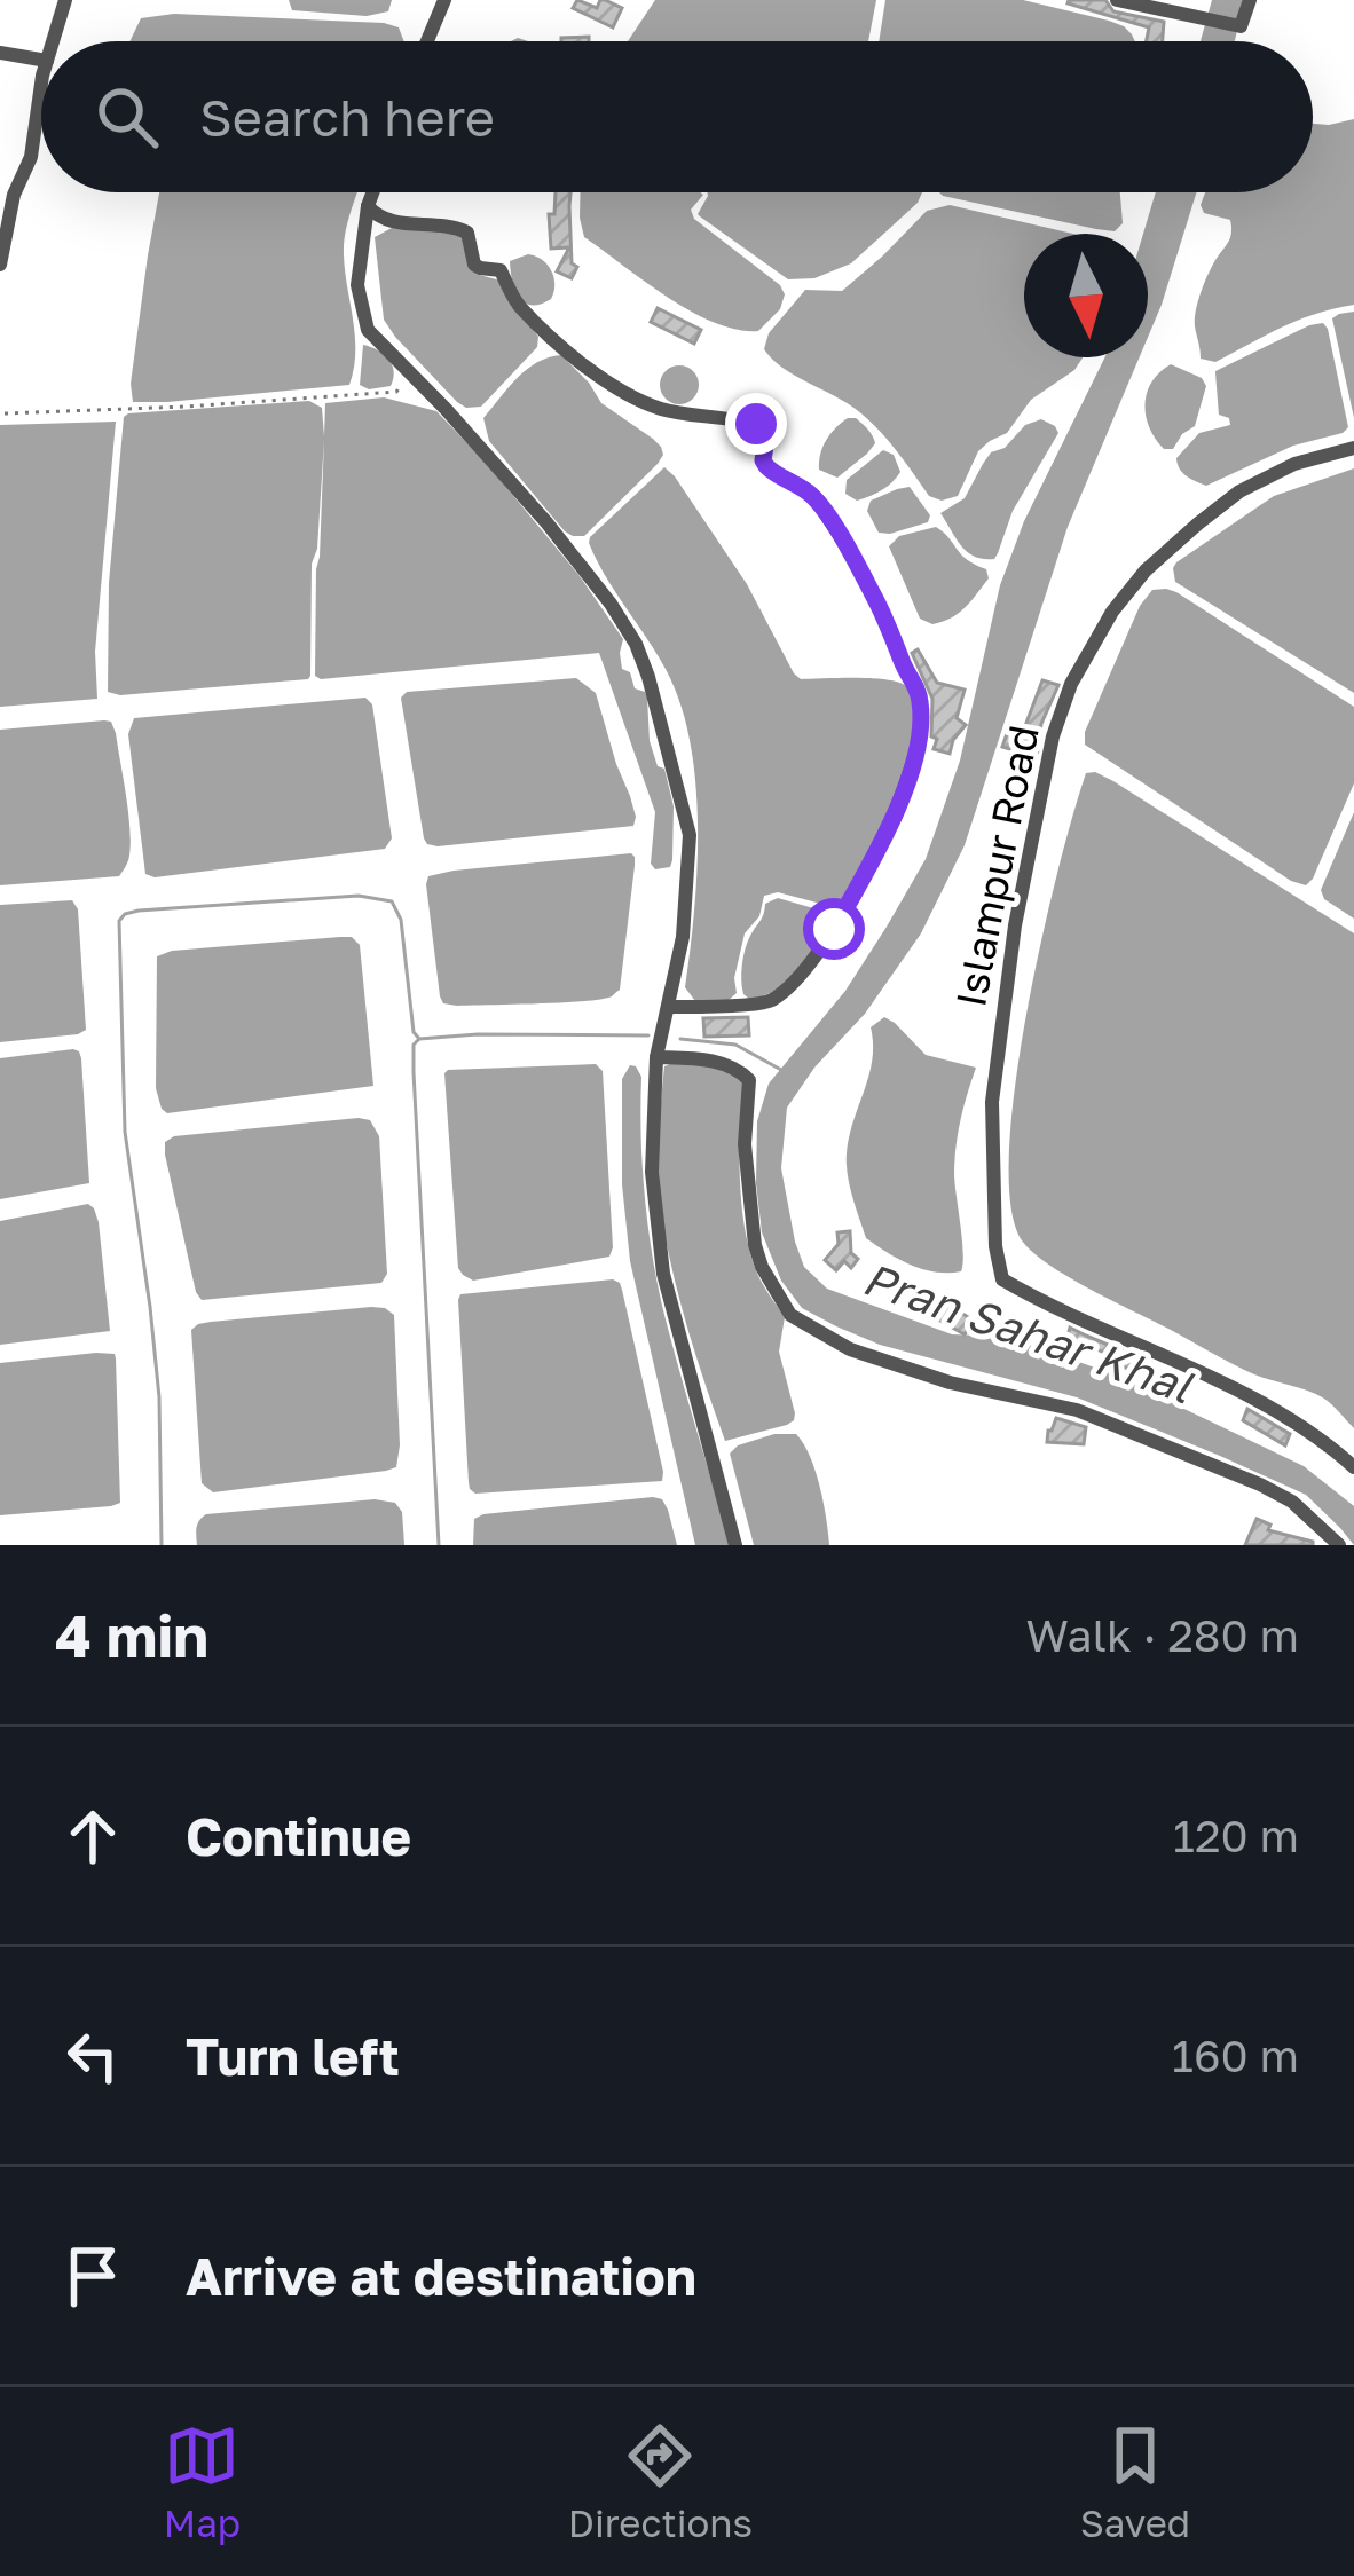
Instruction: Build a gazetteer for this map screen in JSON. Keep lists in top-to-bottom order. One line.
{"streets":{"street":["Islampur Road"]},"water":["Pran Sahar Khal"],"north":"bottom","page":{"search":"Search here","heading":["4 min","Walk · 280 m"],"list":[["Continue","120 m"],["Turn left","160 m"],"Arrive at destination"],"nav":["Map","Directions","Saved"]}}
